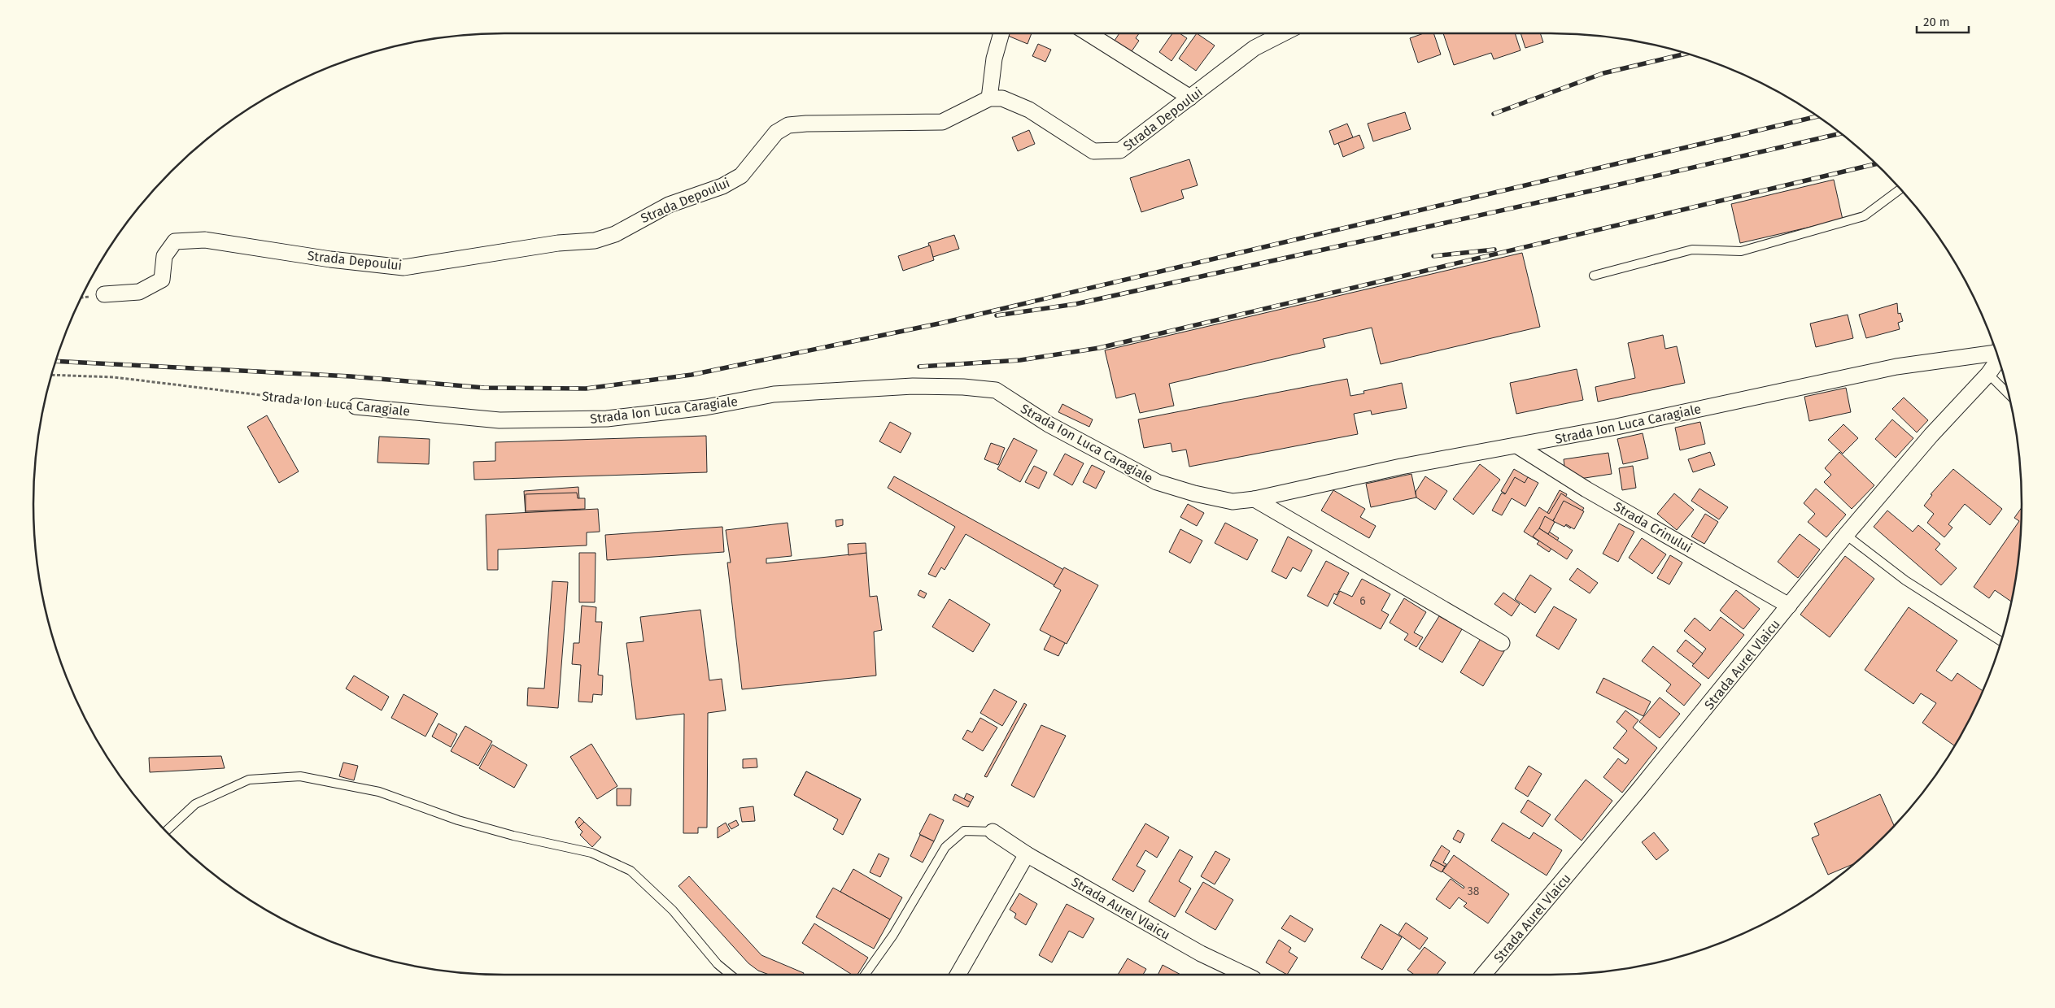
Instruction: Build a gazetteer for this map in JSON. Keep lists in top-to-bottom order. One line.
{"streets":{"street":["Strada Depoului","Strada Ion Luca Caragiale","Strada Crinului","Strada Aurel Vlaicu"]},"crossings":[["Strada Ion Luca Caragiale","Strada Crinului"],["Strada Crinului","Strada Aurel Vlaicu"]],"house_numbers":["6","38"],"scale_bar":"20 m"}
